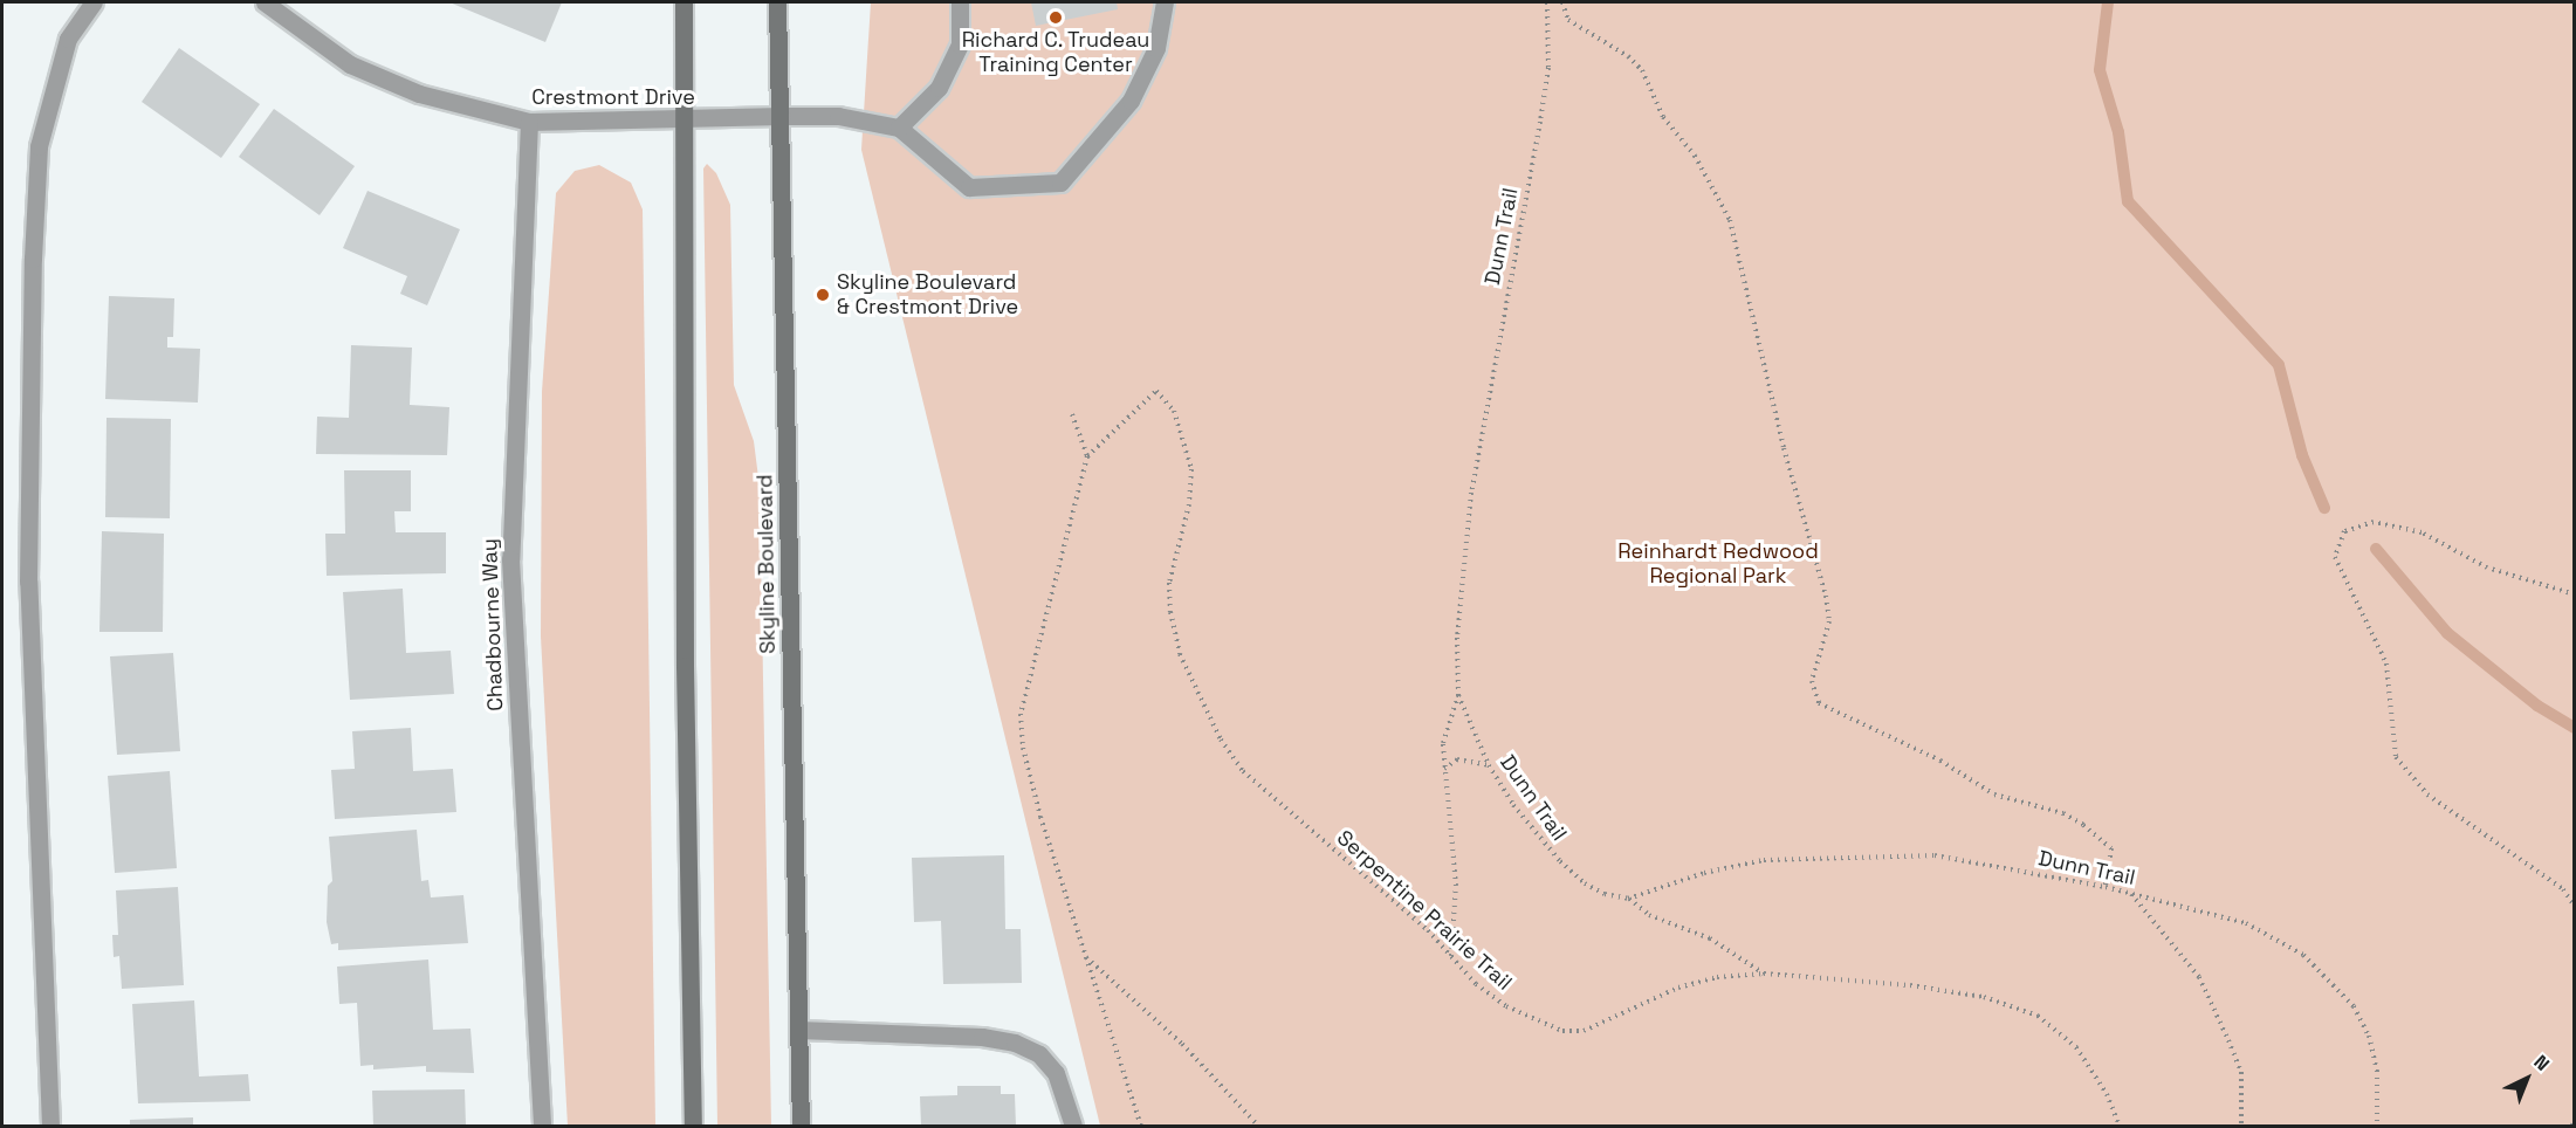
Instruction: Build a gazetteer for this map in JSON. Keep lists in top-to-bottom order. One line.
{"streets":{"main road":["Skyline Boulevard"],"street":["Crestmont Drive","Chadbourne Way"],"path":["Dunn Trail","Serpentine Prairie Trail"]},"crossings":[["Crestmont Drive","Skyline Boulevard"],["Crestmont Drive","Chadbourne Way"]],"parks":["Reinhardt Redwood Regional Park"],"places":["Richard C. Trudeau Training Center","Skyline Boulevard & Crestmont Drive"],"north":"top right"}
